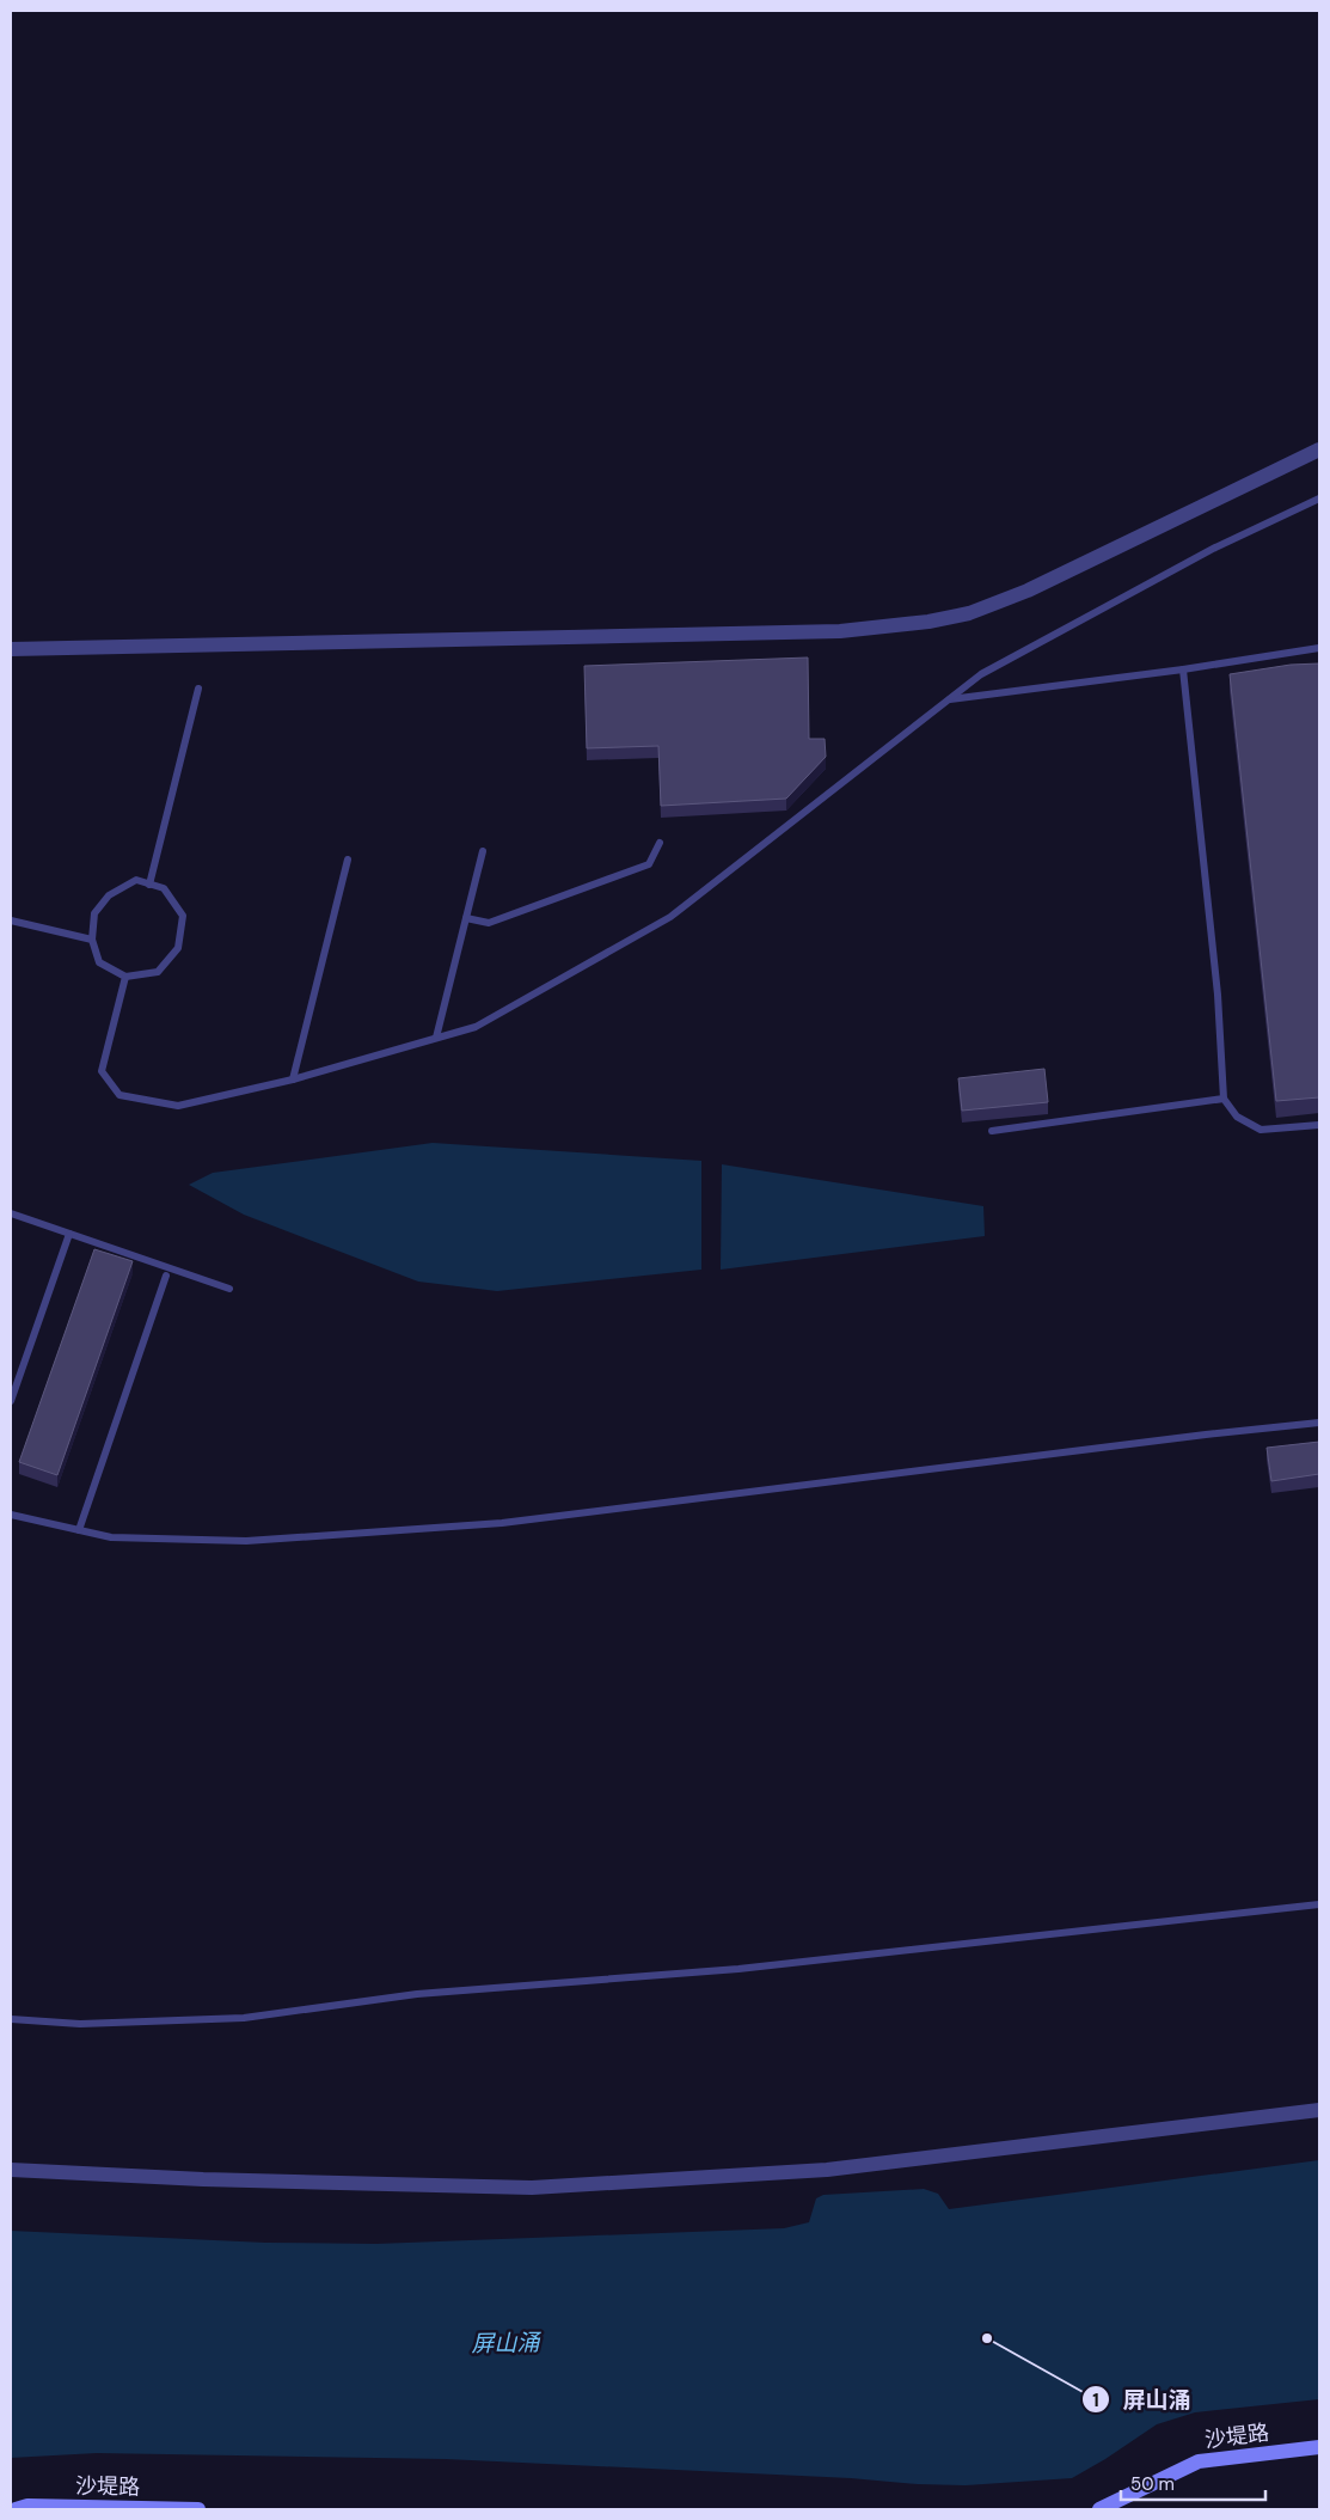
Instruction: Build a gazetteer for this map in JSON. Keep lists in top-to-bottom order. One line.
{"streets":{"street":["沙堤路"]},"water":["屏山涌"],"places":["屏山涌"],"scale_bar":"50 m"}
